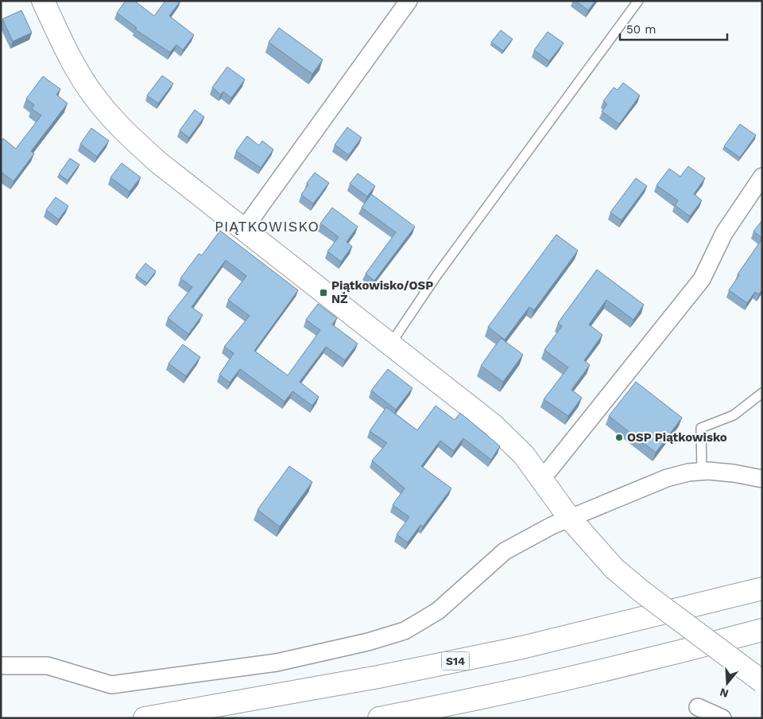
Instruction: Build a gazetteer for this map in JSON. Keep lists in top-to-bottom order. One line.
{"streets":{"main road":["S14"]},"districts":["PIĄTKOWISKO"],"places":{"transit":["Piątkowisko/OSP NŻ"],"other":["OSP Piątkowisko"]},"scale_bar":"50 m","north":"bottom"}
